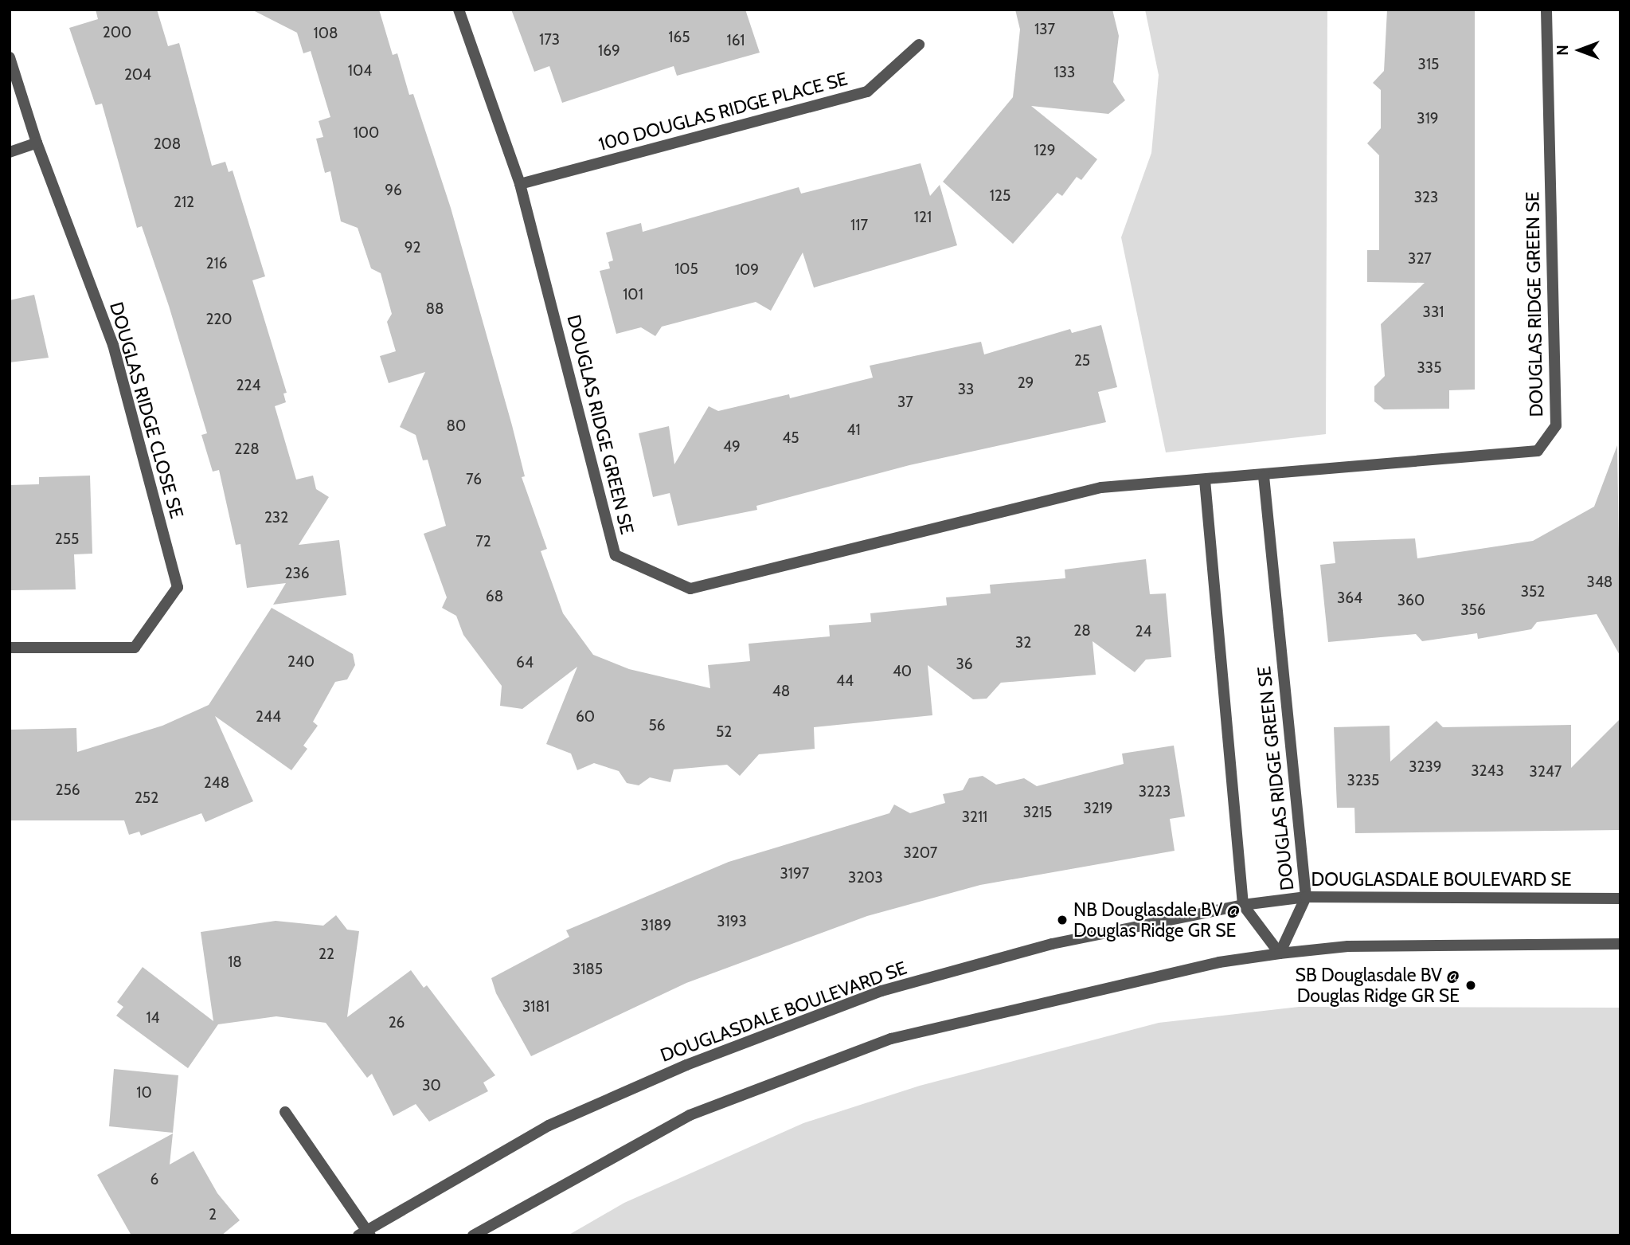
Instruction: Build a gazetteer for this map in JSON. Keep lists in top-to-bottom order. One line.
{"streets":{"street":["100 DOUGLAS RIDGE PLACE SE","DOUGLAS RIDGE GREEN SE","DOUGLAS RIDGE CLOSE SE","DOUGLASDALE BOULEVARD SE"]},"crossings":[["100 DOUGLAS RIDGE PLACE SE","DOUGLAS RIDGE GREEN SE"],["DOUGLAS RIDGE GREEN SE","DOUGLASDALE BOULEVARD SE"]],"places":["NB Douglasdale BV @ Douglas Ridge GR SE","SB Douglasdale BV @ Douglas Ridge GR SE"],"house_numbers":["137","200","108","165","173","161","169","315","104","133","204","319","100","208","129","96","125","323","212","121","117","92","327","216","105","109","101","88","331","220","25","335","29","224","33","37","80","41","45","49","228","76","232","255","72","236","348","352","68","364","360","356","28","24","32","240","64","36","40","44","48","244","60","56","52","3239","3243","3247","3235","248","256","3223","252","3219","3215","3211","3207","3197","3203","3193","3189","22","18","3185","3181","14","26","30","10","6","2"],"north":"left"}
